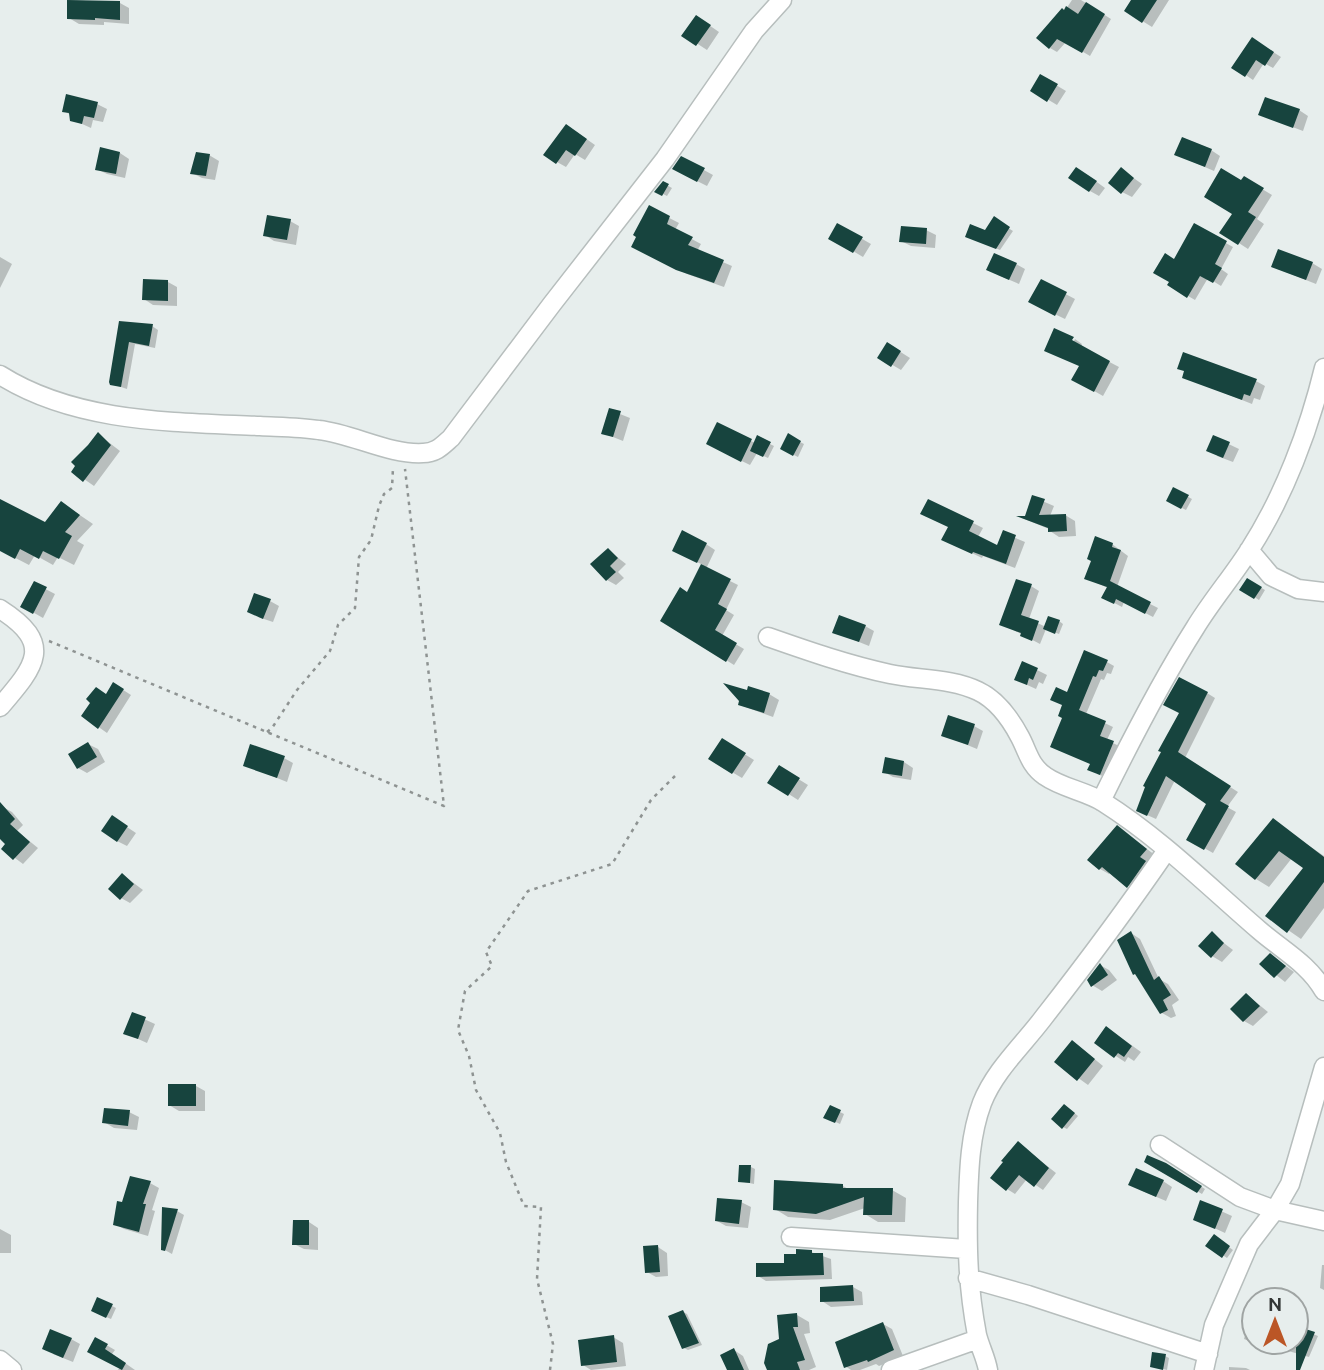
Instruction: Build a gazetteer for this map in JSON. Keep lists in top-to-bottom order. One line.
{"north":"top"}
